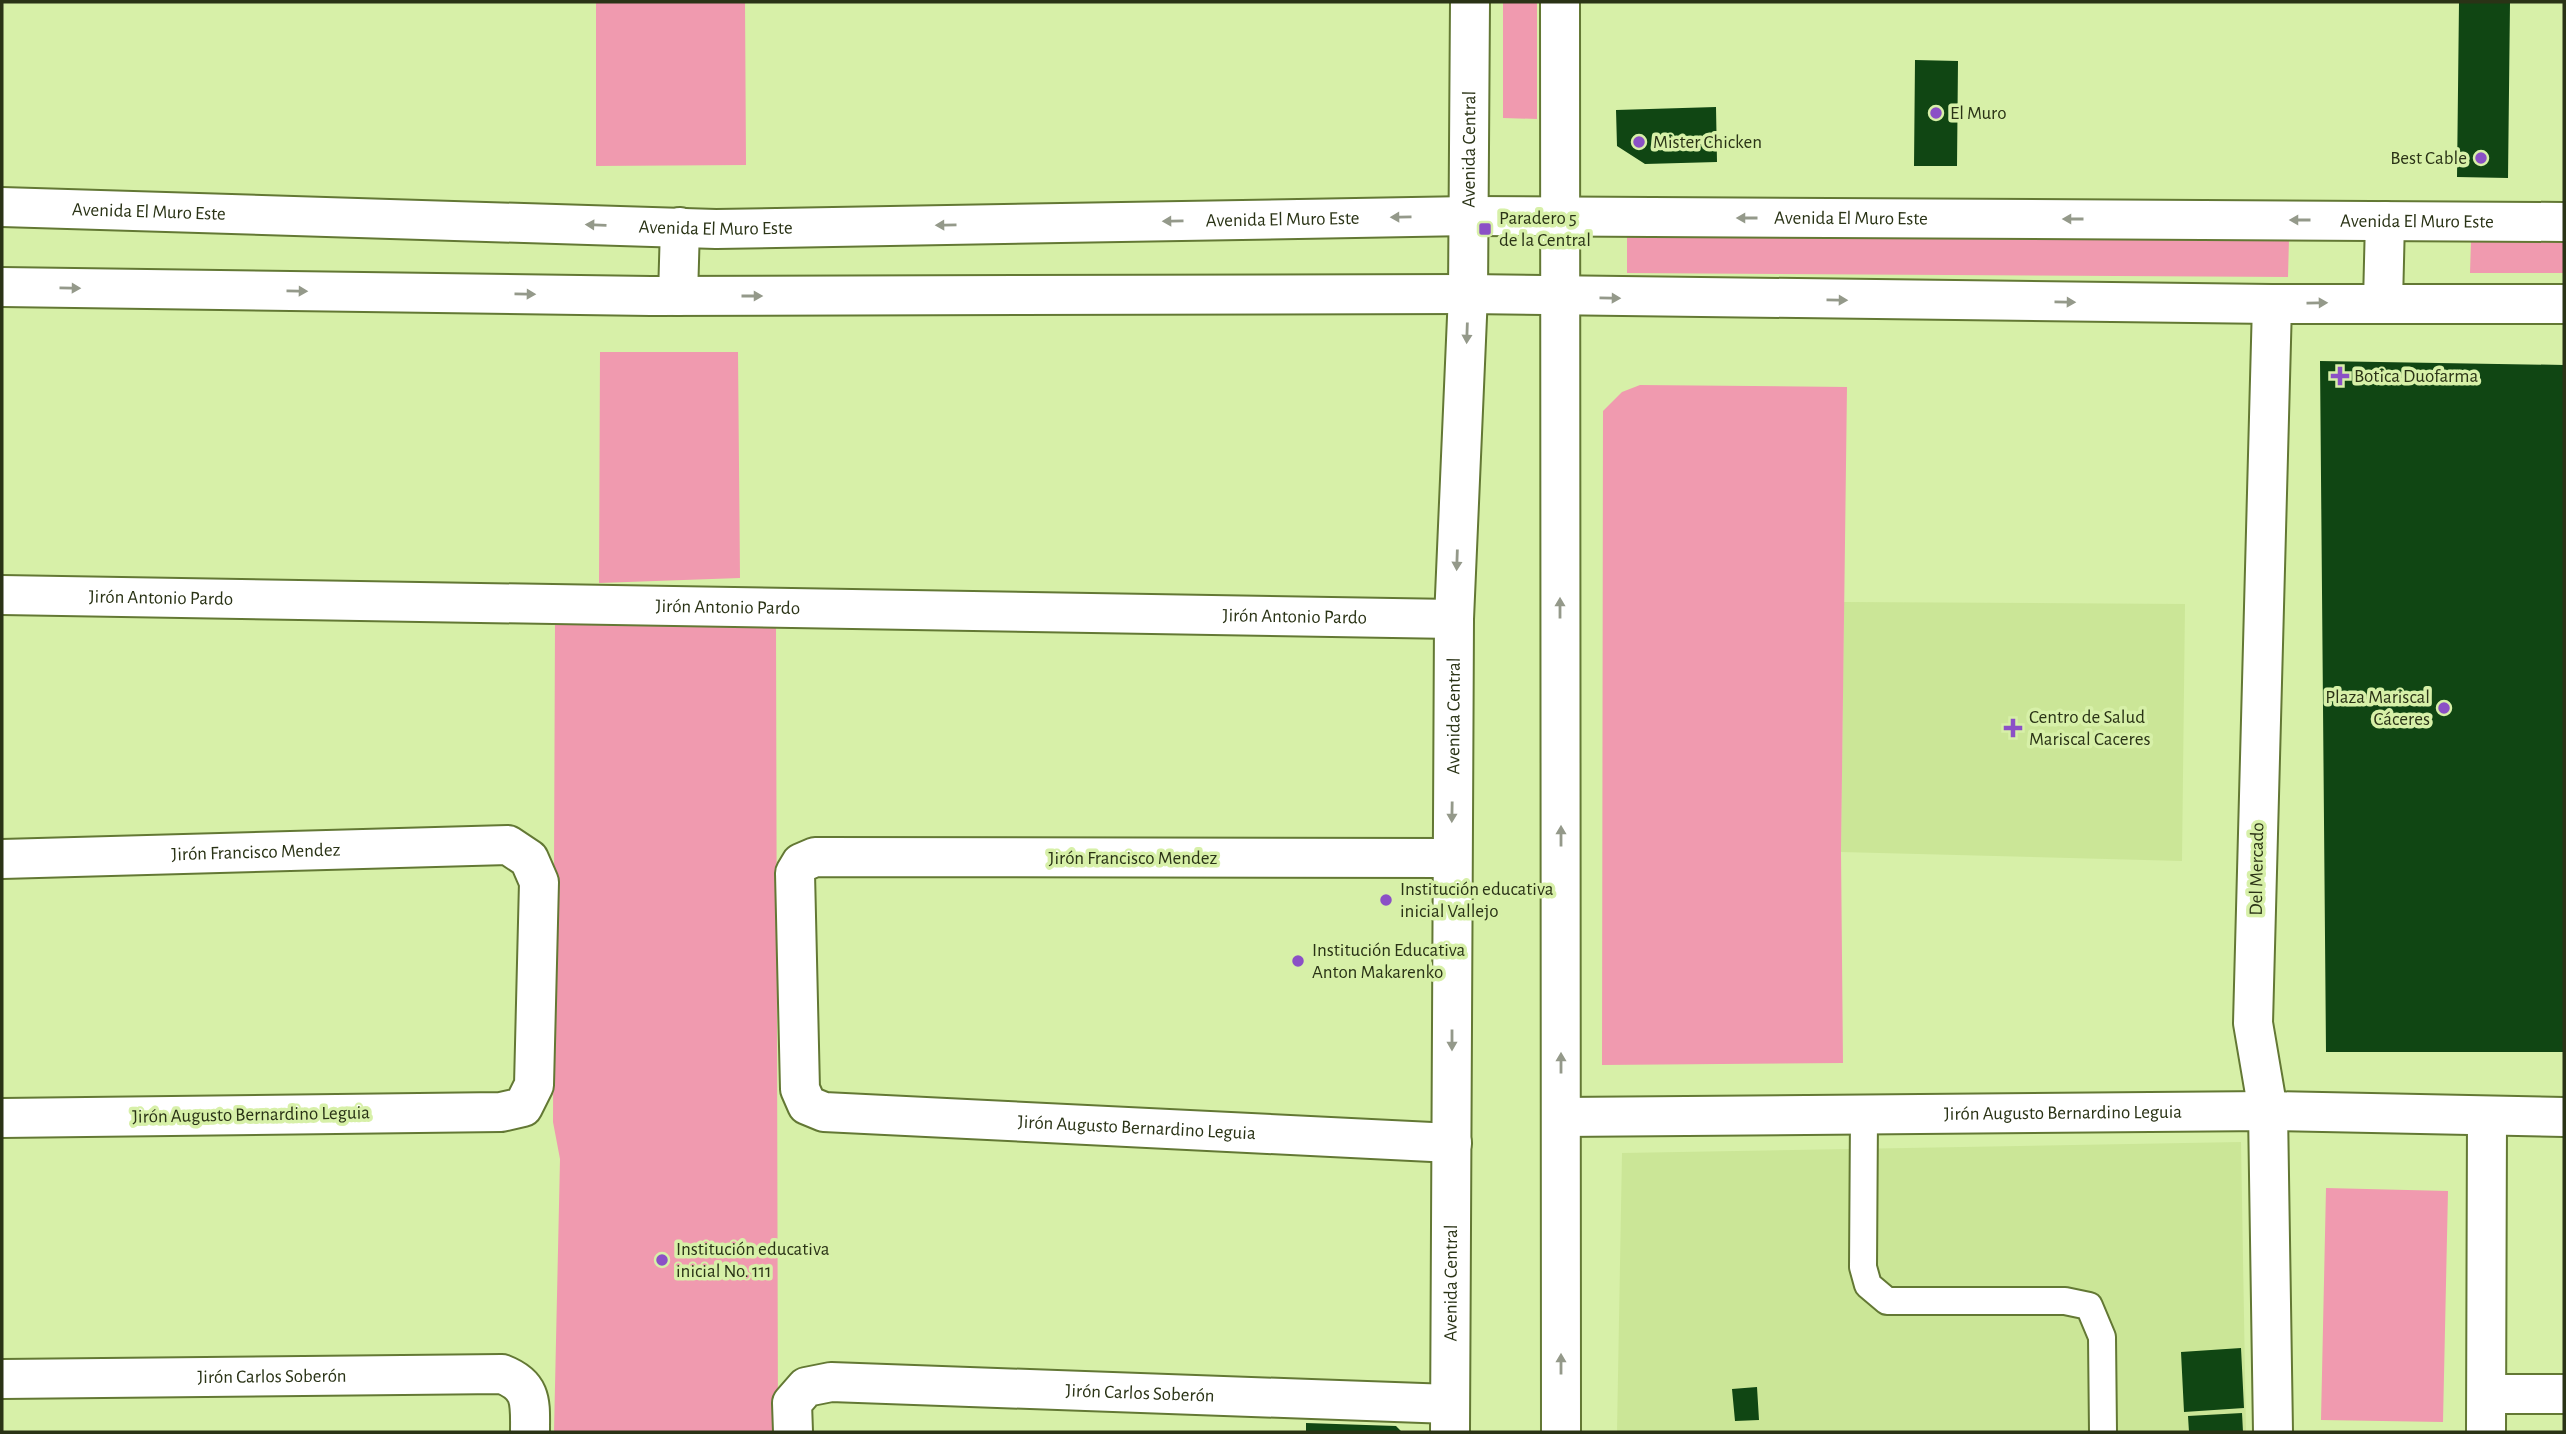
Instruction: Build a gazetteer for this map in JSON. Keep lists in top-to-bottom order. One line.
{"streets":{"street":["Avenida Central","Avenida El Muro Este","Jirón Antonio Pardo","Jirón Francisco Mendez","Del Mercado","Jirón Augusto Bernardino Leguia","Jirón Carlos Soberón"]},"crossings":[["Avenida Central","Avenida El Muro Este"],["Avenida Central","Jirón Antonio Pardo"],["Avenida Central","Jirón Francisco Mendez"],["Avenida Central","Jirón Augusto Bernardino Leguia"],["Avenida Central","Jirón Carlos Soberón"],["Jirón Francisco Mendez","Jirón Augusto Bernardino Leguia"],["Del Mercado","Jirón Augusto Bernardino Leguia"]],"places":{"other":["El Muro","Mister Chicken","Best Cable","Plaza Mariscal Cáceres","Institución educativa inicial Vallejo","Institución Educativa Anton Makarenko","Institución educativa inicial No. 111"],"transit":["Paradero 5 de la Central"],"health":["Botica Duofarma","Centro de Salud Mariscal Caceres"]}}
